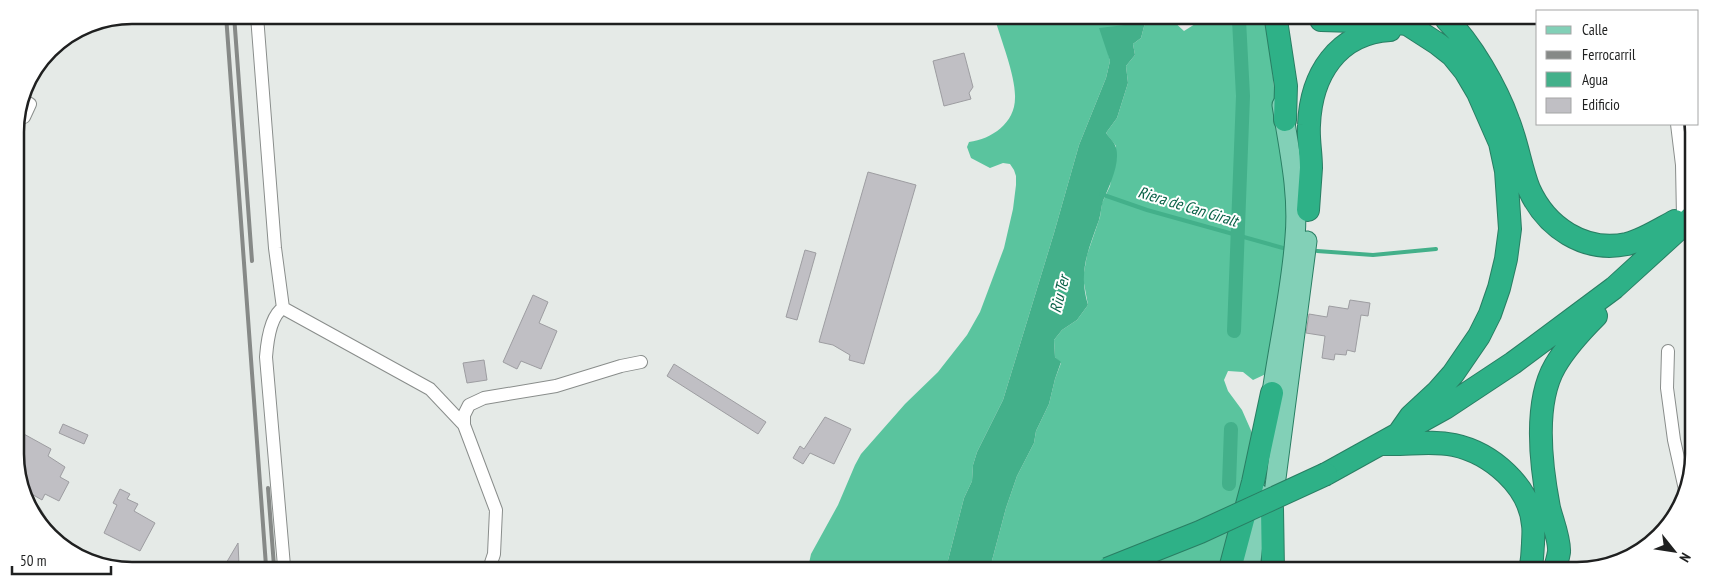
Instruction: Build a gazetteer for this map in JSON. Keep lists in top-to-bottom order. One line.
{"water":["Riera de Can Giralt","Riu Ter"],"legend":["Calle","Ferrocarril","Agua","Edificio"],"scale_bar":"50 m","north":"bottom right"}
